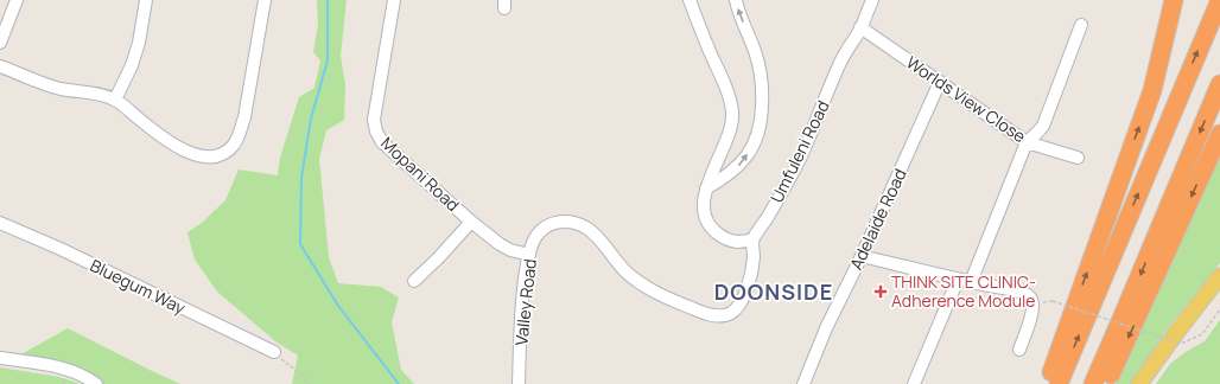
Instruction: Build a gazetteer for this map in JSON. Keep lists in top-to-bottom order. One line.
{"streets":{"street":["Worlds View Close","Umfuleni Road","Mopani Road","Adelaide Road","Bluegum Way","Valley Road"]},"crossings":[["Worlds View Close","Umfuleni Road"],["Worlds View Close","Adelaide Road"],["Umfuleni Road","Valley Road"],["Mopani Road","Valley Road"]],"districts":["DOONSIDE"],"places":{"health":["THINK SITE CLINIC- Adherence Module"]}}
